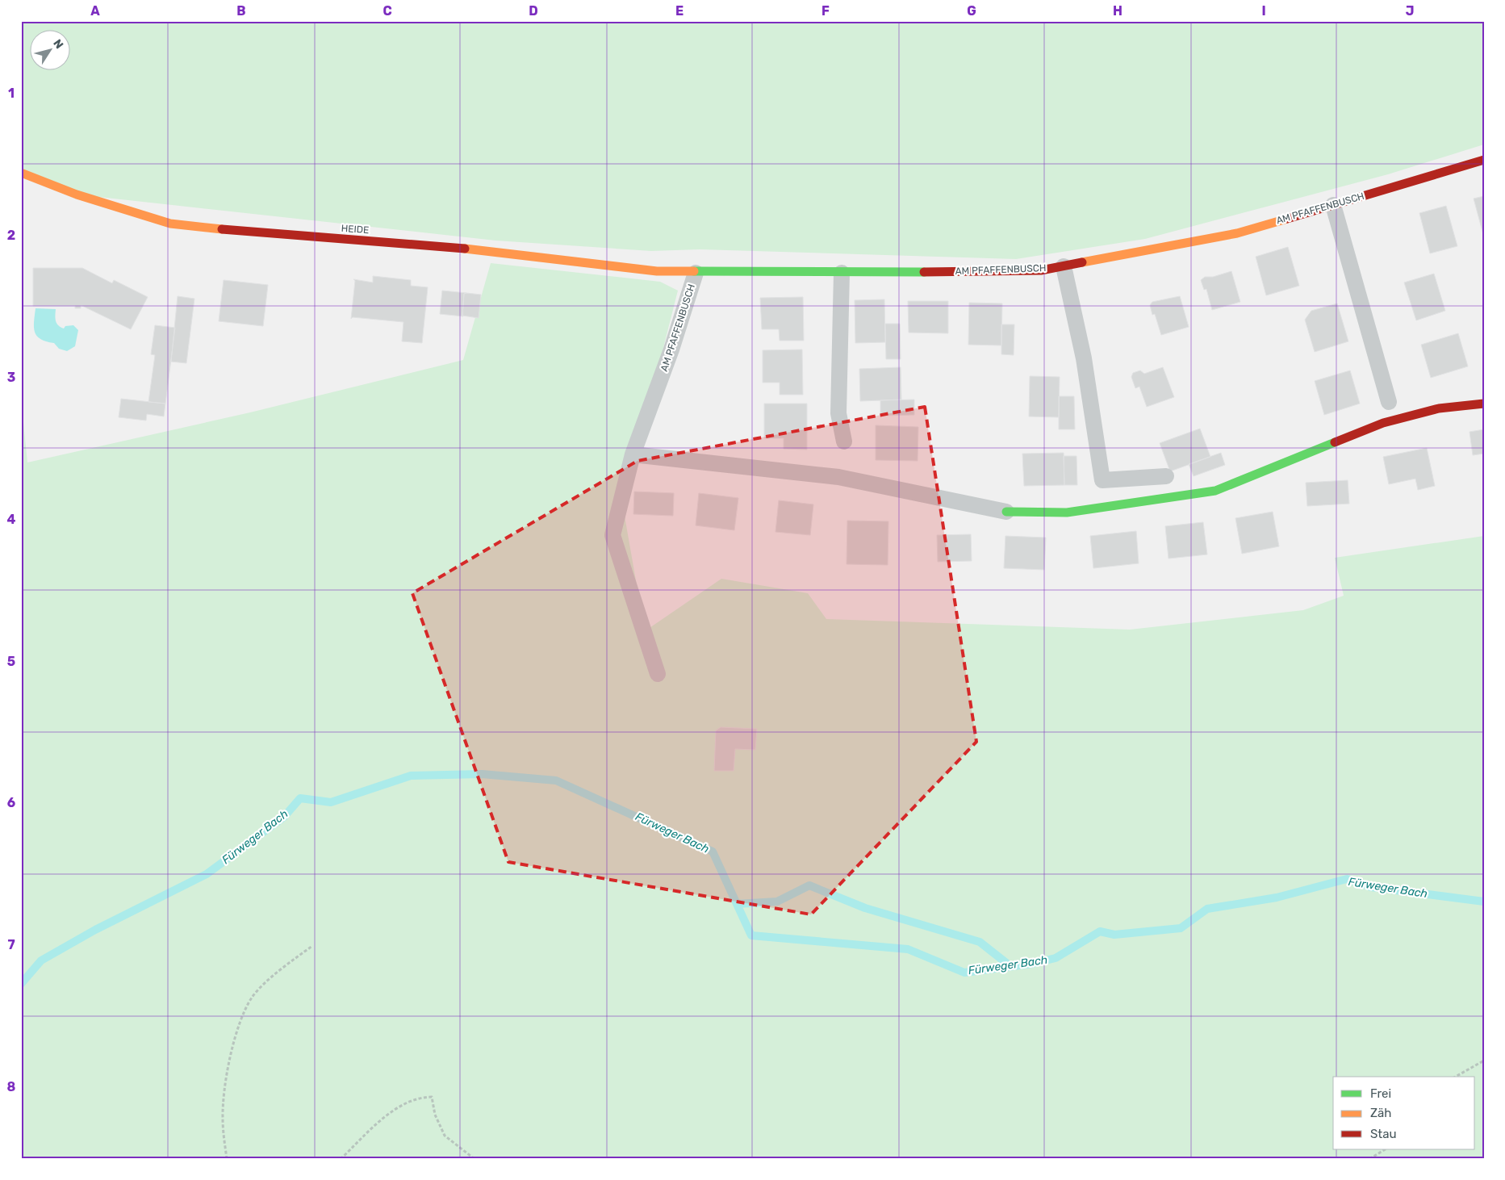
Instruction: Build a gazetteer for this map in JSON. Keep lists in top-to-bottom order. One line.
{"streets":{"street":["AM PFAFFENBUSCH","HEIDE"]},"crossings":[["AM PFAFFENBUSCH","HEIDE"]],"water":["Fürweger Bach"],"legend":["Frei","Zäh","Stau"],"north":"top right","grid":{"columns":["A","B","C","D","E","F","G","H","I","J"],"rows":["1","2","3","4","5","6","7","8"]}}
